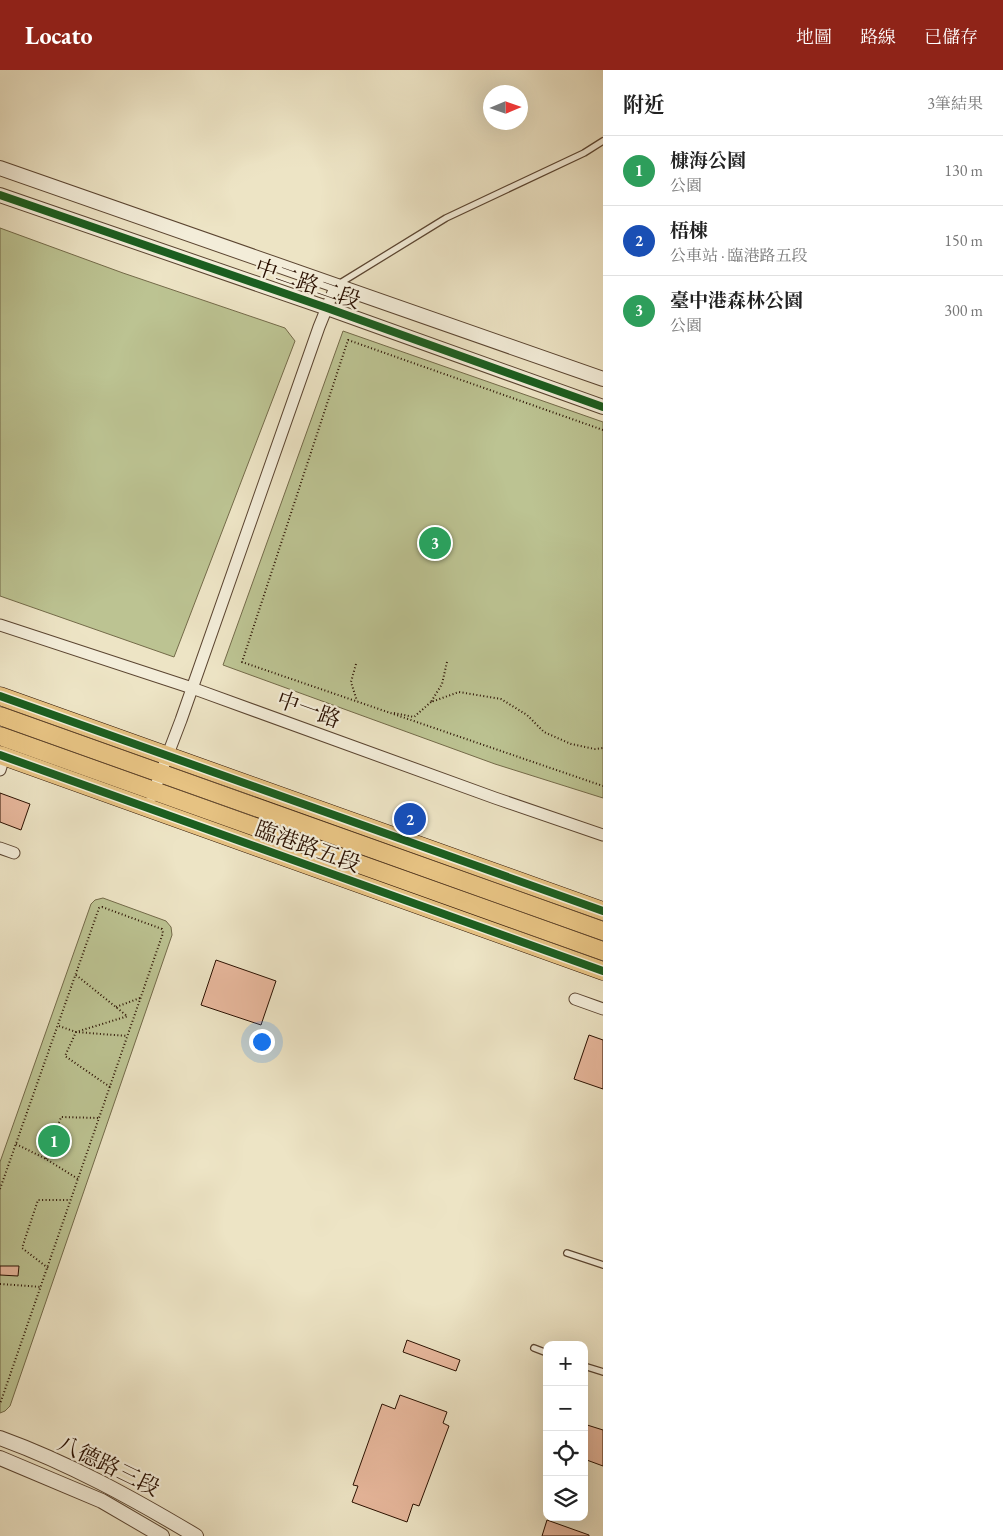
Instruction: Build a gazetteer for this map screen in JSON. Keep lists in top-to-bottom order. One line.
{"streets":{"main road":["臨港路五段"],"street":["中二路二段","中一路","八德路三段"]},"north":"right","page":{"header":"Locato","nav":["地圖","路線","已儲存"],"heading":["附近","3筆結果"],"list":[{"mark":"1","name":"槺海公園","note":"公園","value":"130 m"},{"mark":"2","name":"梧棟","note":"公車站 · 臨港路五段","value":"150 m"},{"mark":"3","name":"臺中港森林公園","note":"公園","value":"300 m"}],"pins":["3","2","1"],"map_buttons":["+","−"]}}
